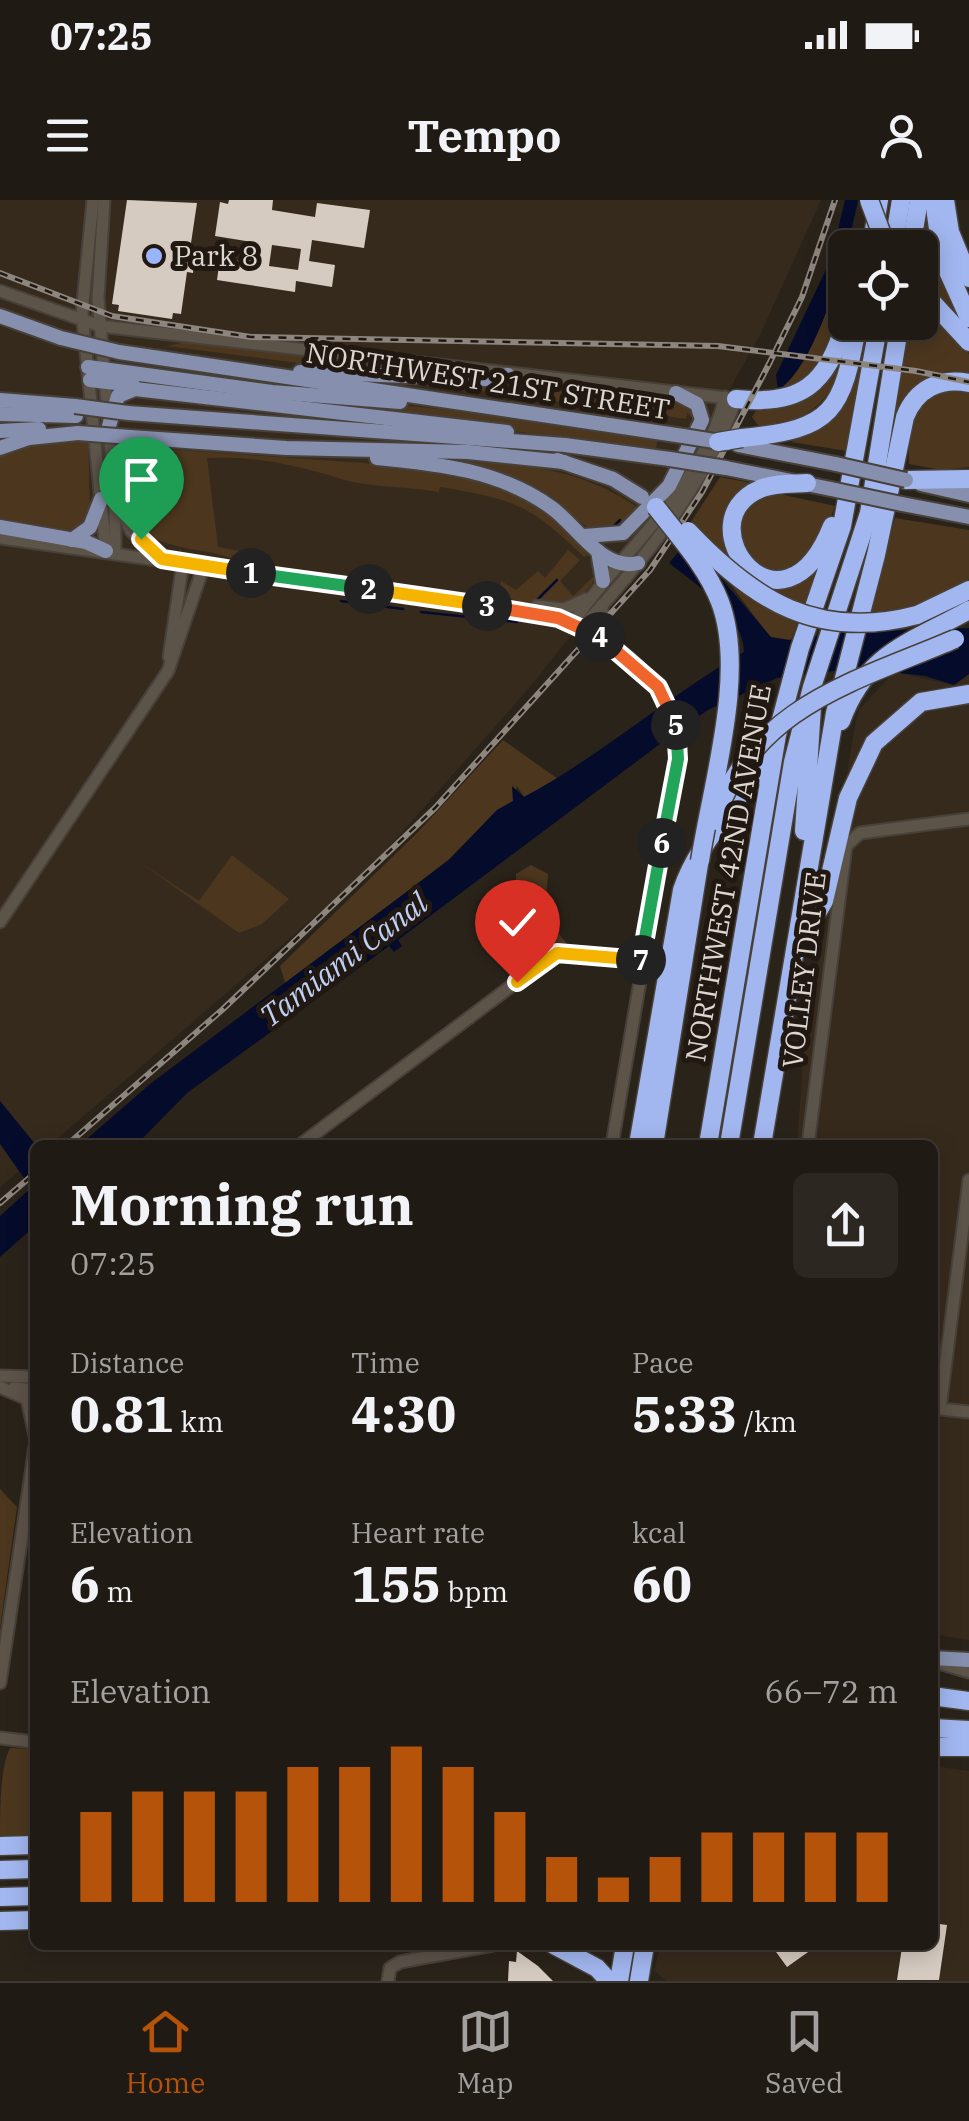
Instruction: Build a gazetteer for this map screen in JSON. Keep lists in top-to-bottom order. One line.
{"streets":{"highway":["NORTHWEST 42ND AVENUE"],"main road":["NORTHWEST 21ST STREET"],"street":["VOLLEY DRIVE"]},"crossings":[["NORTHWEST 21ST STREET","NORTHWEST 42ND AVENUE"]],"water":["Tamiami Canal"],"places":["Park 8"],"page":{"status":"07:25","header":"Tempo","pins":["1","2","3","4","5","6","7"],"heading":["Morning run","07:25"],"stats":[["Distance","0.81 km"],["Time","4:30"],["Pace","5:33 /km"],["Elevation","6 m"],["Heart rate","155 bpm"],["kcal","60"]],"chart":["Elevation","66–72 m"],"tabs":["Home","Map","Saved"]}}
